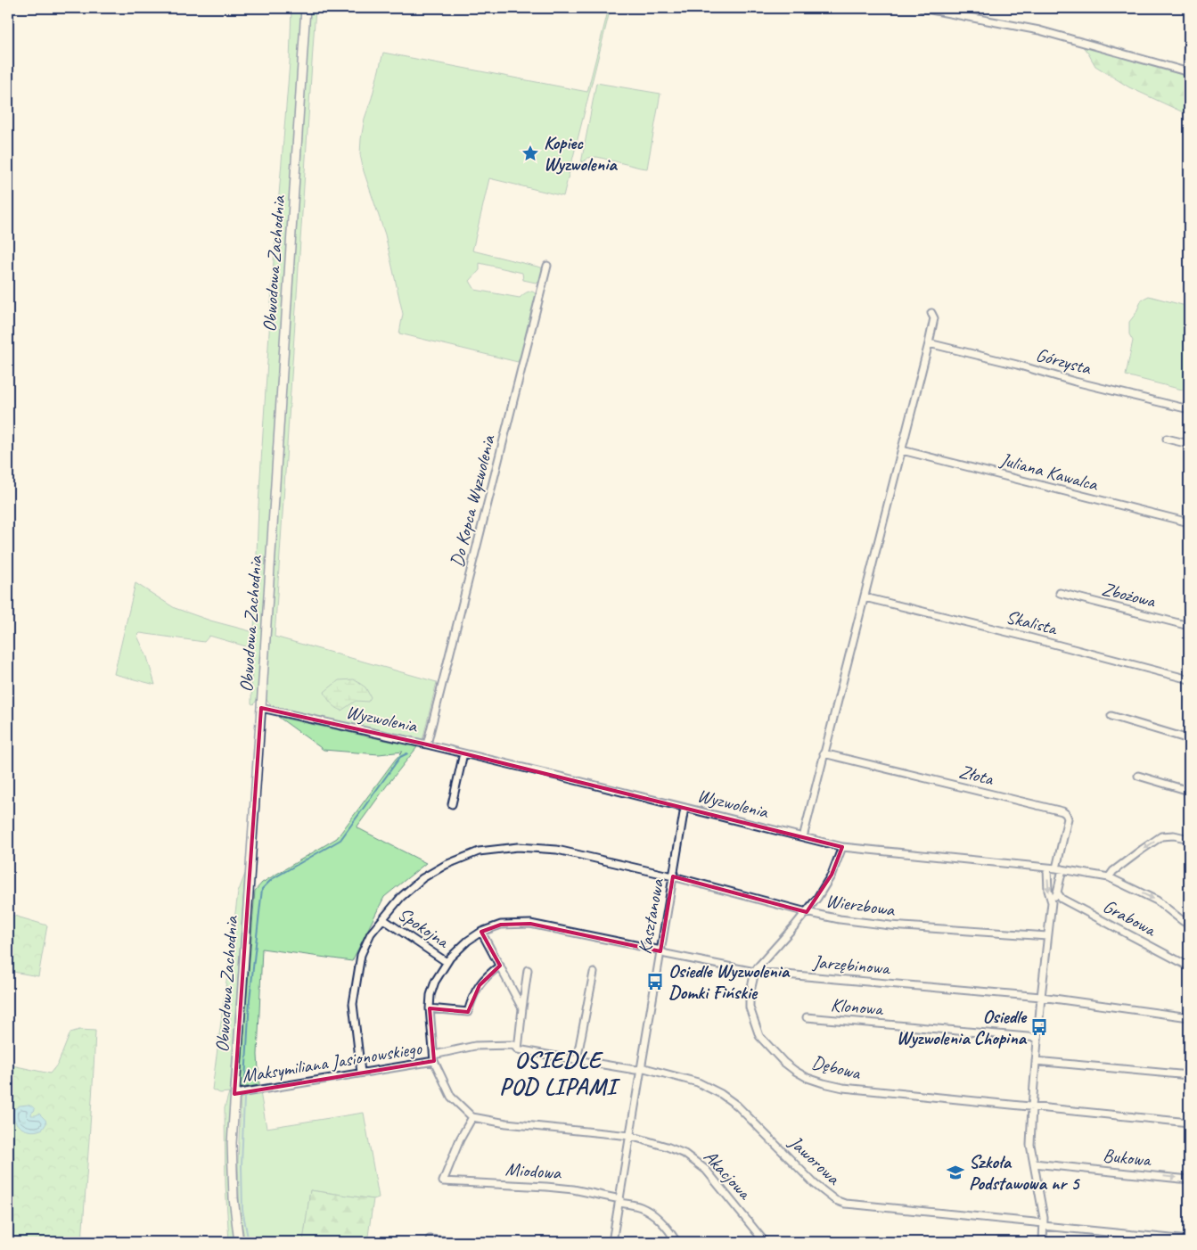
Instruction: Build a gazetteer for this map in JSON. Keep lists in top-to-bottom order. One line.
{"streets":{"main road":["Obwodowa Zachodnia"],"street":["Górzysta","Juliana Kawalca","Do Kopca Wyzwolenia","Zbożowa","Skalista","Wyzwolenia","Złota","Wierzbowa","Kasztanowa","Grabowa","Spokojna","Jarzębinowa","Klonowa","Maksymiliana Jasionowskiego","Dębowa","Bukowa","Jaworowa","Miodowa","Akacjowa"]},"crossings":[["Obwodowa Zachodnia","Wyzwolenia"],["Obwodowa Zachodnia","Maksymiliana Jasionowskiego"],["Do Kopca Wyzwolenia","Wyzwolenia"],["Wyzwolenia","Złota"],["Wyzwolenia","Kasztanowa"],["Wyzwolenia","Dębowa"],["Złota","Grabowa"],["Wierzbowa","Kasztanowa"],["Wierzbowa","Spokojna"],["Wierzbowa","Maksymiliana Jasionowskiego"],["Wierzbowa","Dębowa"],["Kasztanowa","Jarzębinowa"],["Kasztanowa","Jaworowa"],["Kasztanowa","Miodowa"],["Kasztanowa","Akacjowa"],["Spokojna","Jarzębinowa"],["Jarzębinowa","Maksymiliana Jasionowskiego"],["Jarzębinowa","Dębowa"],["Maksymiliana Jasionowskiego","Jaworowa"],["Miodowa","Akacjowa"]],"one_way":["Bukowa"],"districts":["OSIEDLE POD LIPAMI"],"places":{"place":["Kopiec Wyzwolenia"],"bus stop":["Osiedle Wyzwolenia Domki Fińskie","Osiedle Wyzwolenia Chopina"],"school or university":["Szkoła Podstawowa nr 5"]}}
